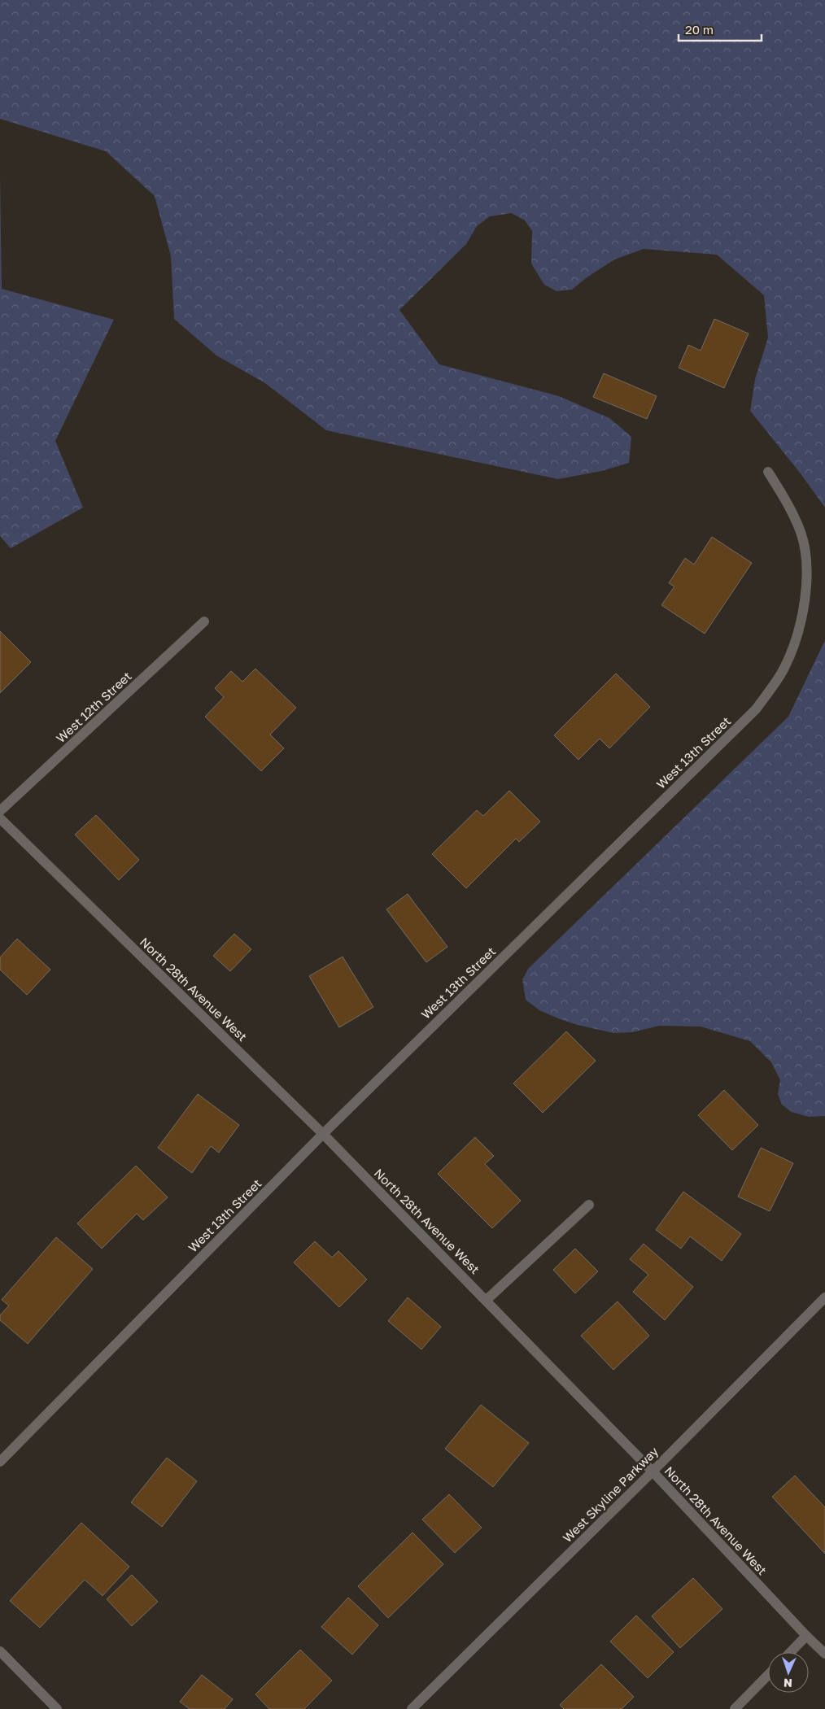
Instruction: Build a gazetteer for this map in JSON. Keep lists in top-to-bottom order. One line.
{"streets":{"street":["West 12th Street","West 13th Street","North 28th Avenue West","West Skyline Parkway"]},"crossings":[["West 13th Street","North 28th Avenue West"],["North 28th Avenue West","West Skyline Parkway"]],"scale_bar":"20 m","north":"bottom"}
